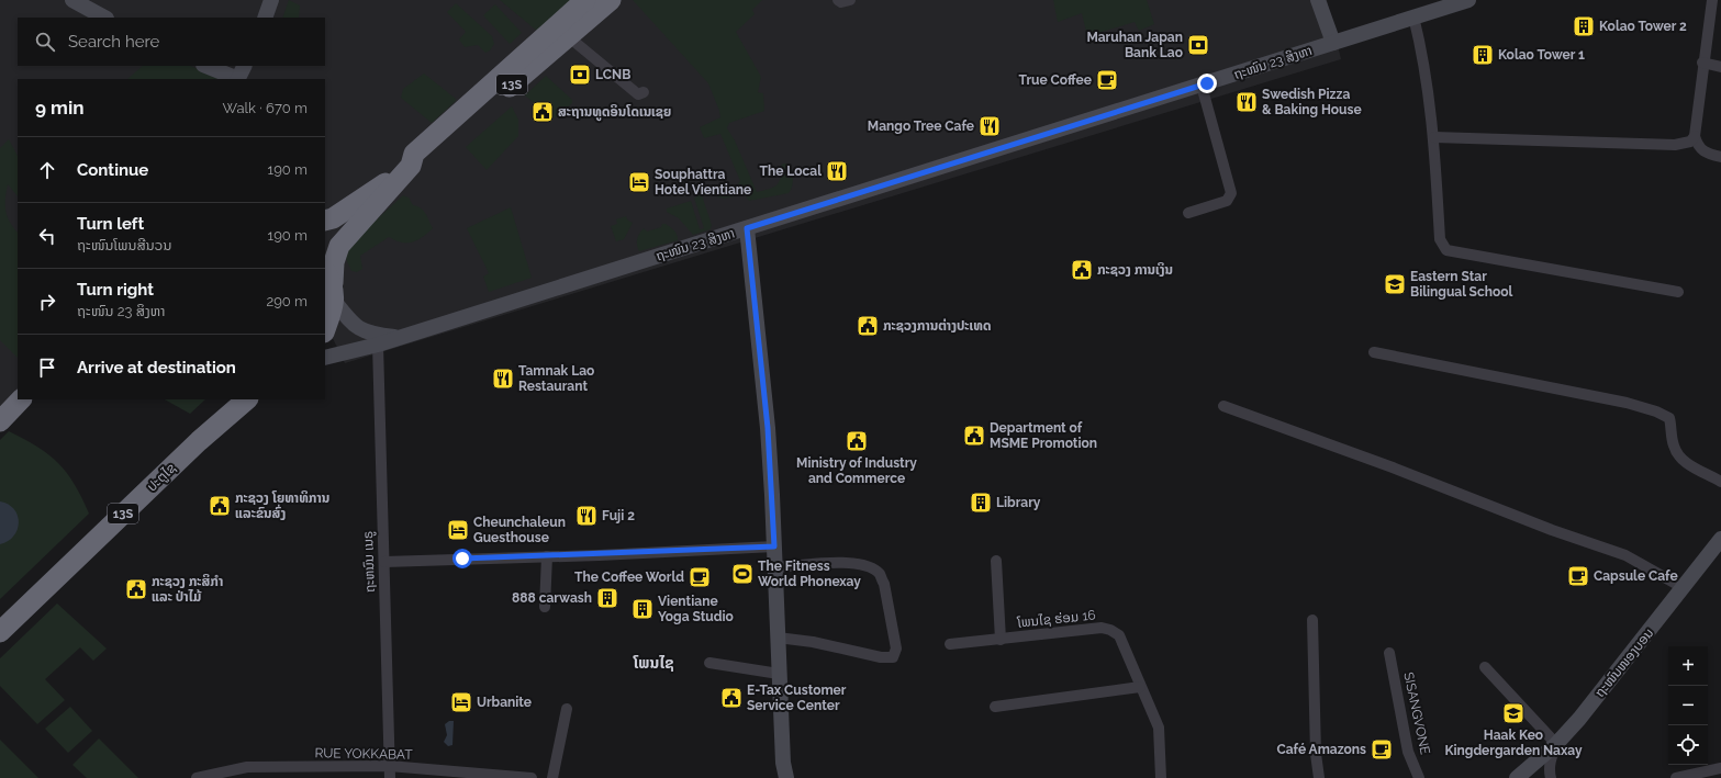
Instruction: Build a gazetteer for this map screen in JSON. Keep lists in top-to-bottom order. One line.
{"streets":{"highway":["13S","ປະຕູໄຊ"],"main road":["ຖະໜົນ 23 ສິງຫາ","ຖະໜົນໜອງບອນ"],"street":["ຖະຫນົນ ເນຣູ","ໂພນໄຊ ຮ່ອມ 16","SISANGVONE","RUE YOKKABAT"]},"crossings":[["ຖະໜົນ 23 ສິງຫາ","13S"],["ຖະໜົນ 23 ສິງຫາ","ຖະຫນົນ ເນຣູ"],["ຖະຫນົນ ເນຣູ","RUE YOKKABAT"]],"districts":["ໂພນໄຊ"],"places":{"building":["Kolao Tower 2","Kolao Tower 1","Library","888 carwash","Vientiane Yoga Studio"],"bank":["Maruhan Japan Bank Lao","LCNB"],"cafe":["True Coffee","Capsule Cafe","The Coffee World","Café Amazons"],"restaurant":["Swedish Pizza & Baking House","Mango Tree Cafe","The Local","Tamnak Lao Restaurant","Fuji 2"],"public building":["ສະຖານທູດອິນໂດເນເຊຍ","ກະຊວງ ການເງິນ","ກະຊວງການຕ່າງປະເທດ","Department of MSME Promotion","Ministry of Industry and Commerce","ກະຊວງ ໂຍທາທິການ ແລະຂົນສົ່ງ","ກະຊວງ ກະສິກຳ ແລະ ປ່າໄມ້","E-Tax Customer Service Center"],"hotel":["Souphattra Hotel Vientiane","Cheunchaleun Guesthouse","Urbanite"],"school or university":["Eastern Star Bilingual School","Haak Keo Kingdergarden Naxay"],"sports":["The Fitness World Phonexay"]},"page":{"search":"Search here","heading":["9 min","Walk · 670 m"],"list":[["Continue","190 m"],["Turn left","ຖະໜົນໂພນສີນວນ","190 m"],["Turn right","ຖະໜົນ 23 ສິງຫາ","290 m"],"Arrive at destination"],"map_buttons":["+","−"]}}
